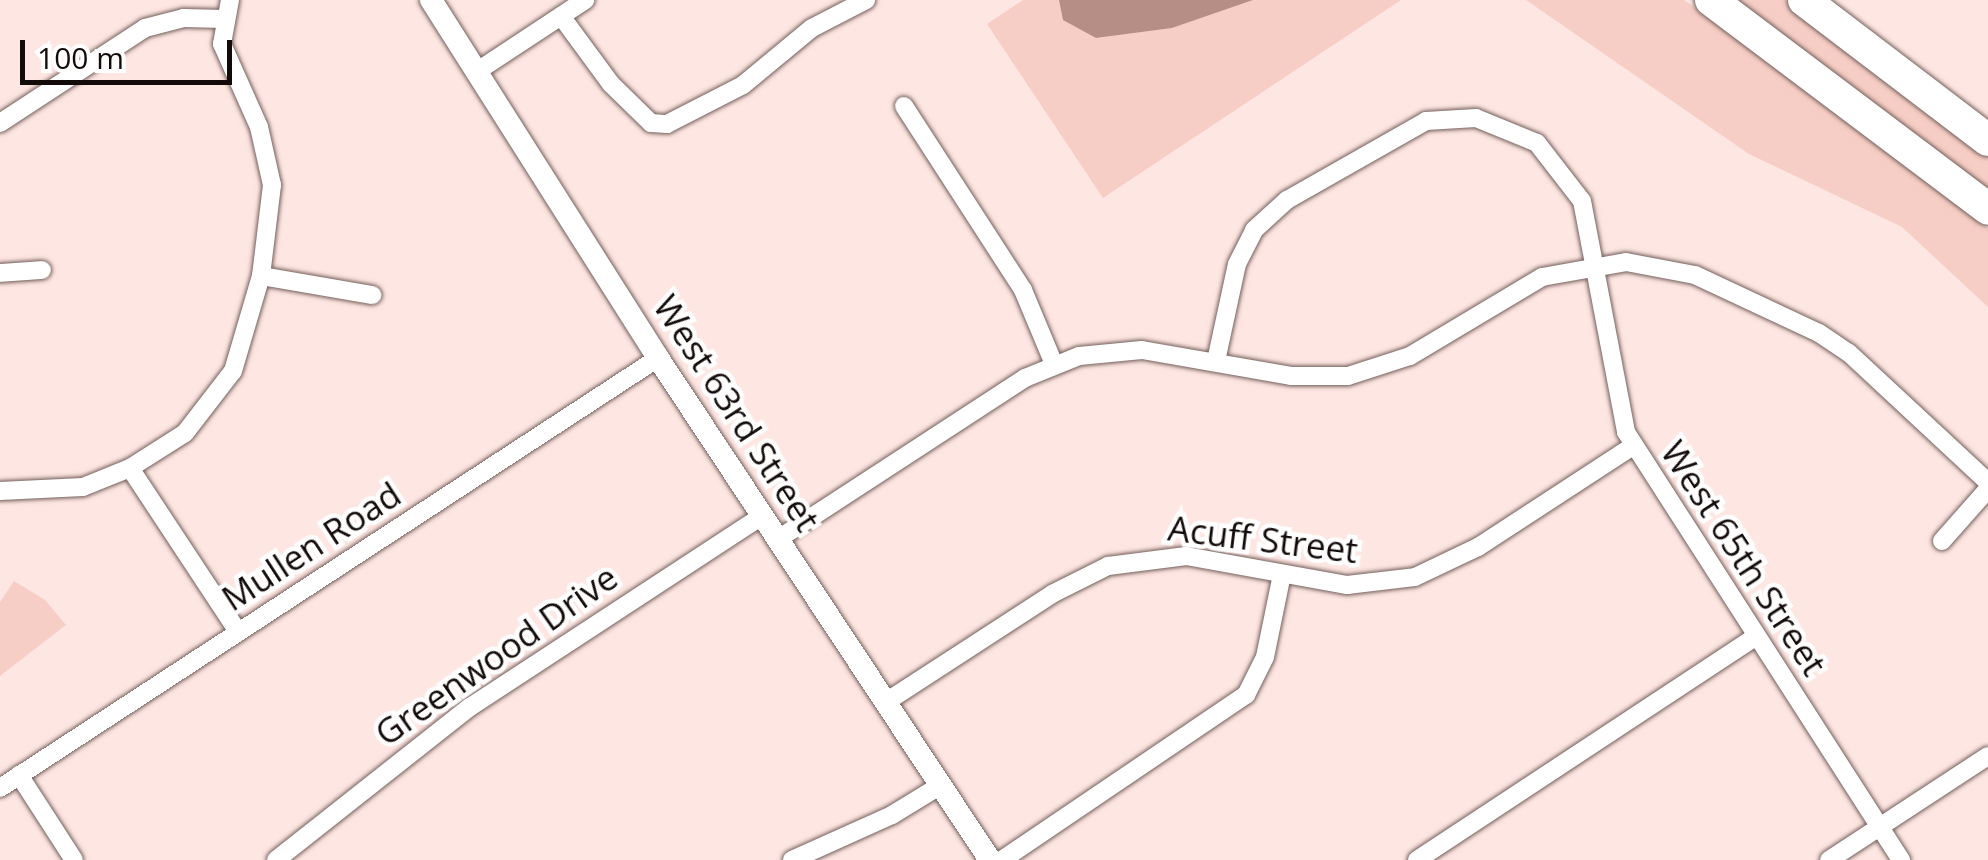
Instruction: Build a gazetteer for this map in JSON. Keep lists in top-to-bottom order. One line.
{"streets":{"street":["West 63rd Street","Acuff Street","Mullen Road","West 65th Street","Greenwood Drive"]},"crossings":[["West 63rd Street","Acuff Street"],["West 63rd Street","Mullen Road"],["West 63rd Street","Greenwood Drive"],["Acuff Street","West 65th Street"]],"scale_bar":"100 m"}
